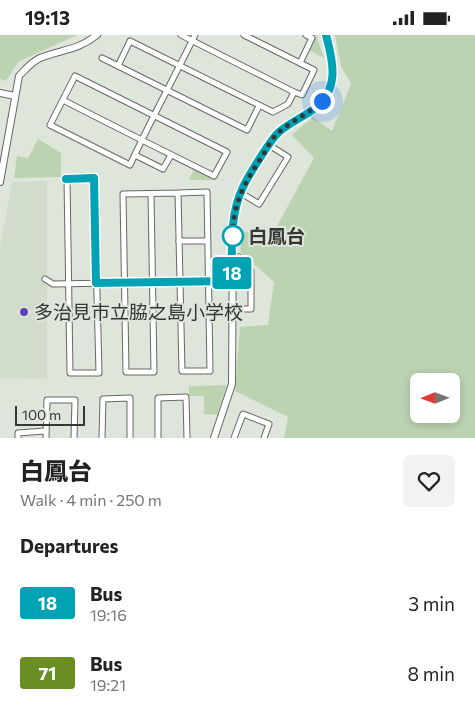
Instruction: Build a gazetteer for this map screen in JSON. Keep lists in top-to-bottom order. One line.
{"places":["白鳳台","多治見市立脇之島小学校"],"lines":["bus line 18"],"scale_bar":"100 m","north":"left","page":{"status":"19:13","on_map":"18","scale":"100 m","heading":[["白鳳台","Walk · 4 min · 250 m"],"Departures"],"list":[{"mark":"18","name":"Bus","note":"19:16","value":"3 min"},{"mark":"71","name":"Bus","note":"19:21","value":"8 min"}]}}
